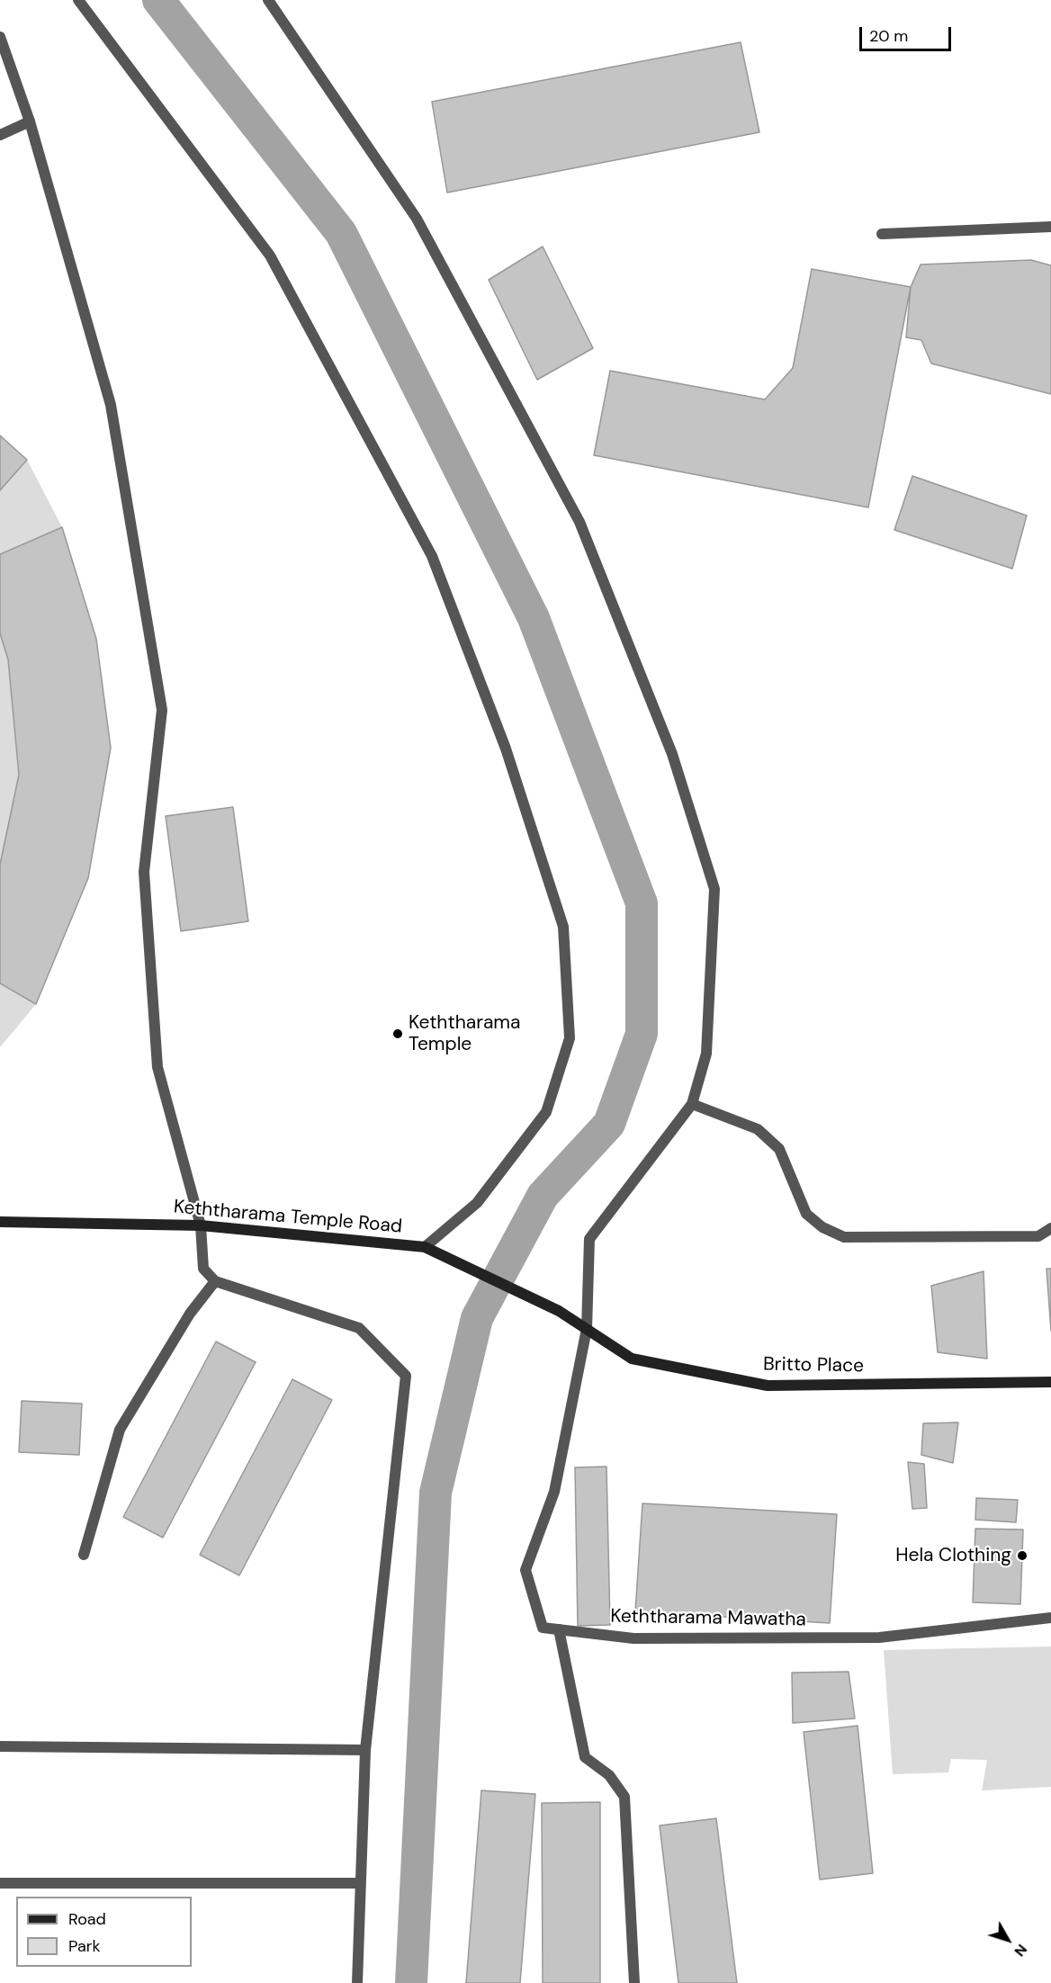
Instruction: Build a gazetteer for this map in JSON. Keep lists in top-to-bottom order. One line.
{"streets":{"street":["Keththarama Temple Road","Britto Place","Keththarama Mawatha"]},"crossings":[["Keththarama Temple Road","Britto Place"],["Britto Place","Keththarama Mawatha"]],"places":["Keththarama Temple","Hela Clothing"],"legend":["Road","Park"],"scale_bar":"20 m","north":"bottom right"}
